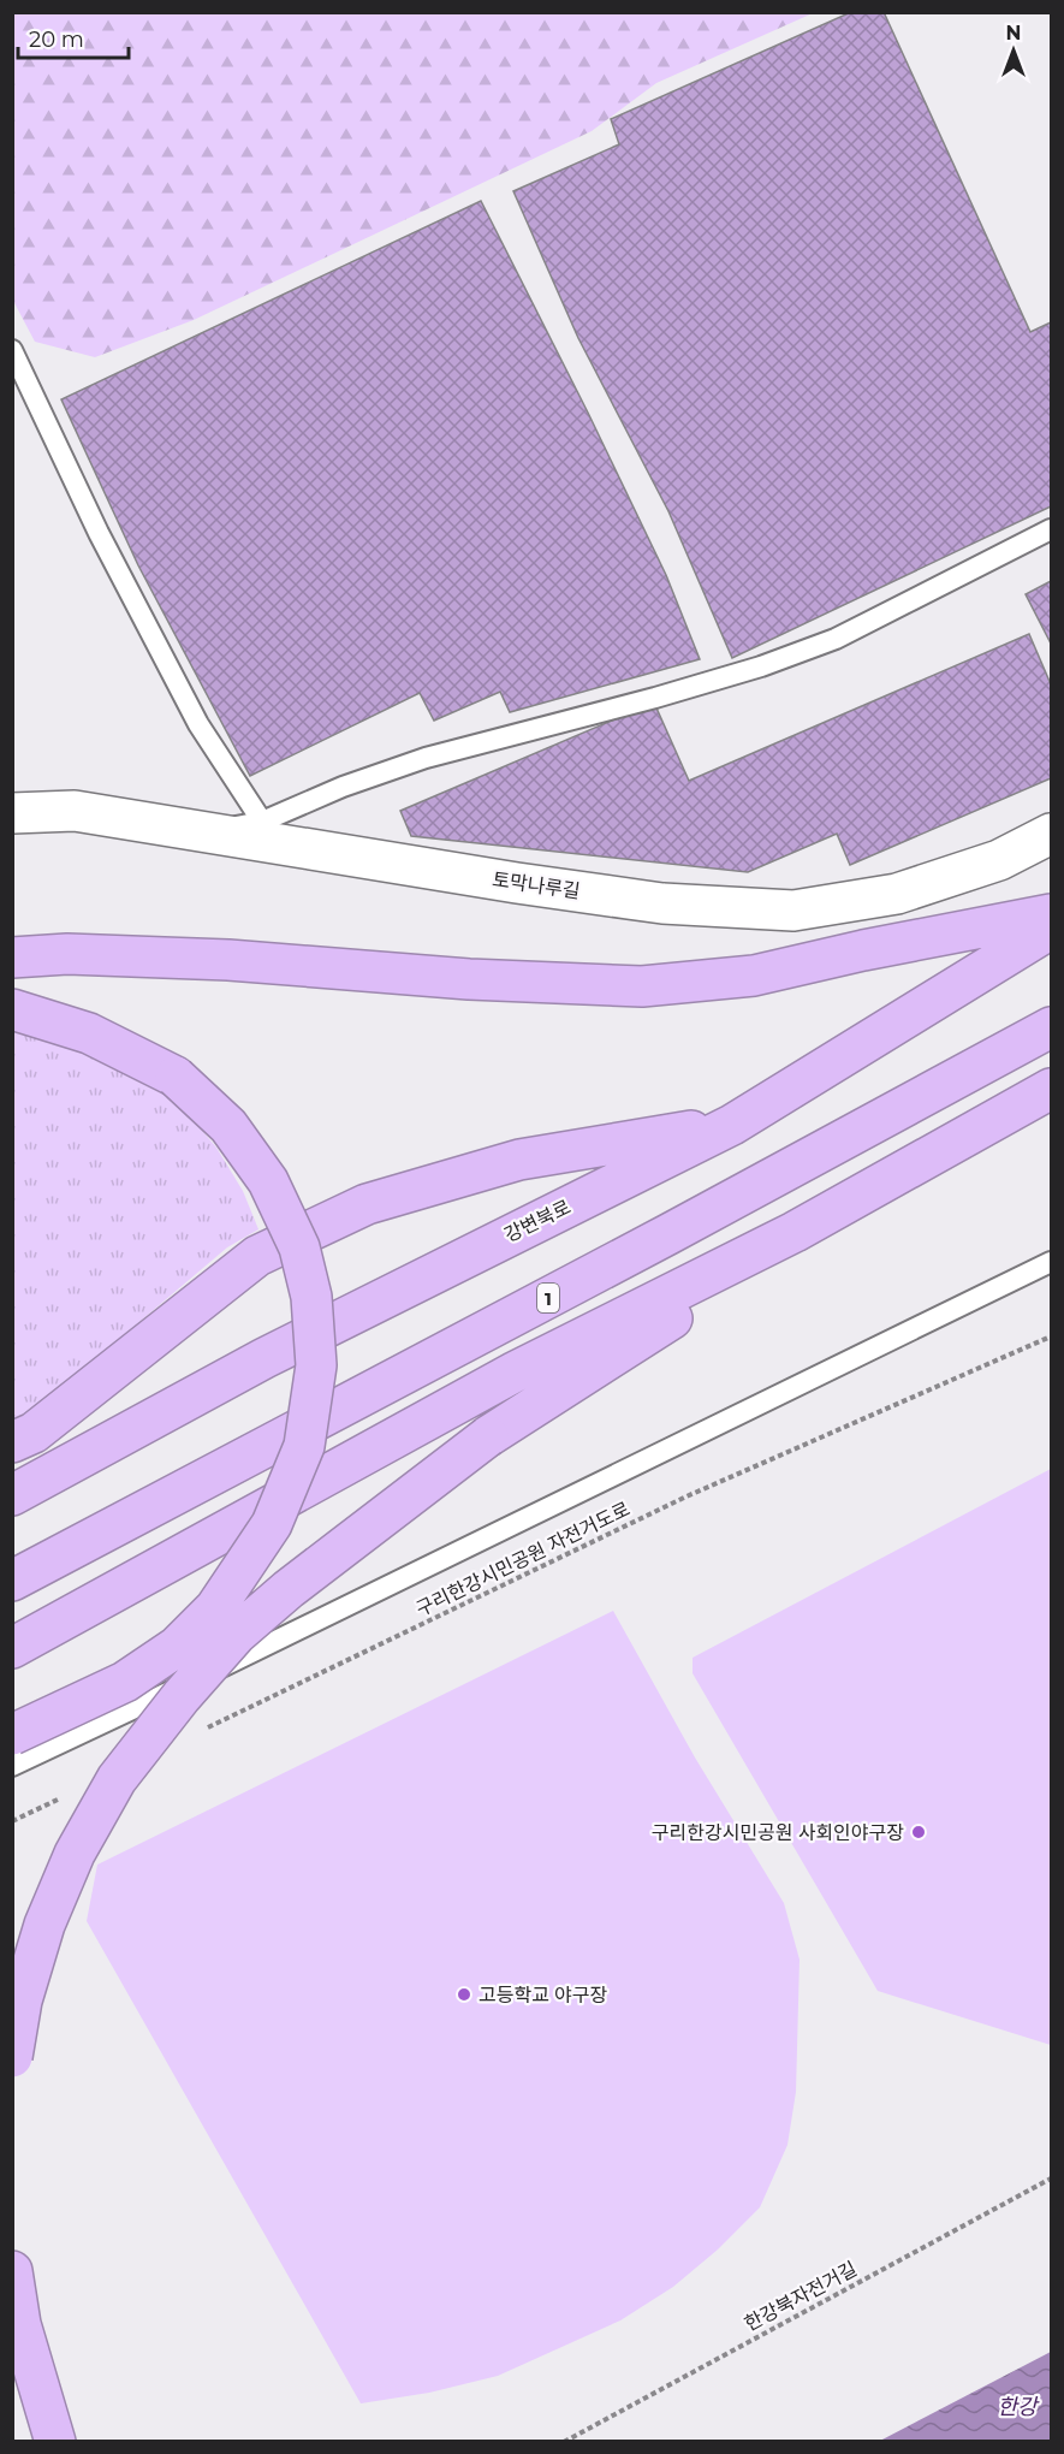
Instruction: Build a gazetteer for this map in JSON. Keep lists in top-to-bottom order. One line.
{"streets":{"highway":["강변북로","1"],"street":["토막나루길"],"path":["구리한강시민공원 자전거도로","한강북자전거길"]},"water":["한강"],"places":["구리한강시민공원 사회인야구장","고등학교 야구장"],"scale_bar":"20 m","north":"top"}
